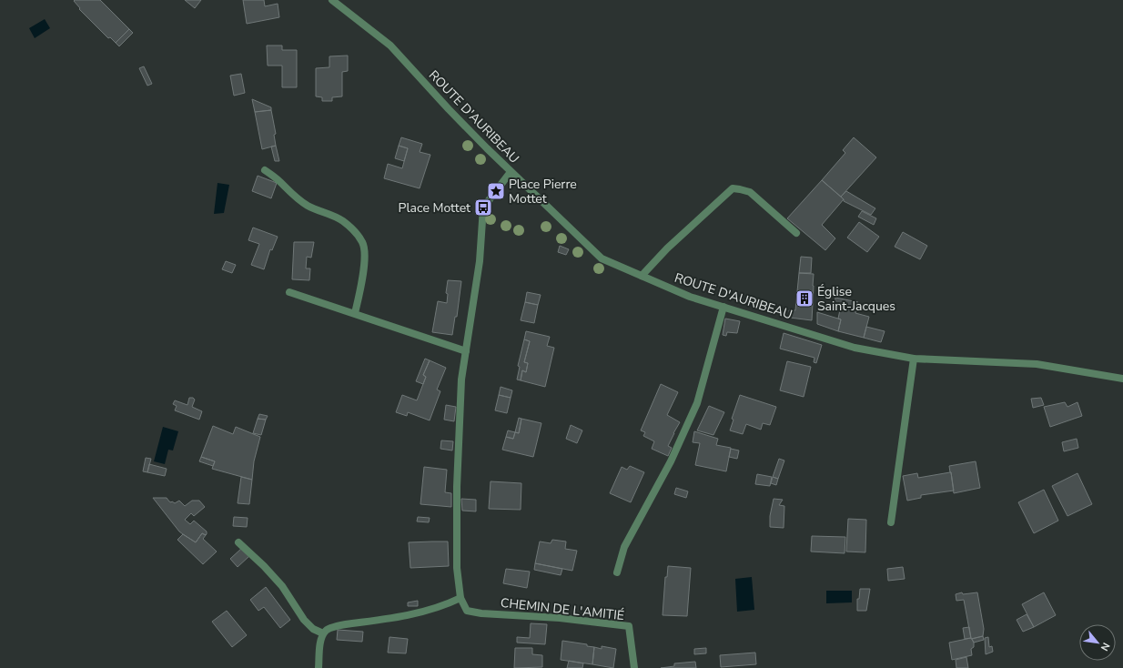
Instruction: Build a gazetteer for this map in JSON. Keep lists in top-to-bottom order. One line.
{"streets":{"street":["ROUTE D'AURIBEAU","CHEMIN DE L'AMITIÉ"]},"places":{"place":["Place Pierre Mottet"],"bus stop":["Place Mottet"],"building":["Église Saint-Jacques"]},"north":"bottom right"}
